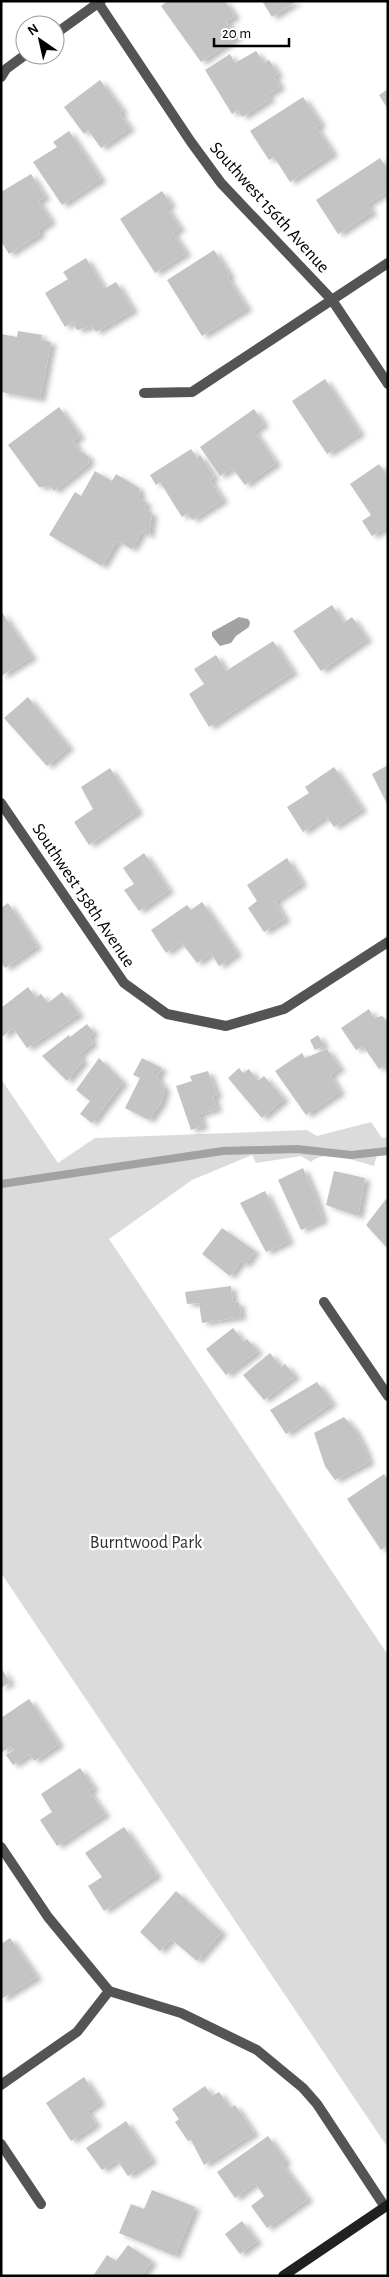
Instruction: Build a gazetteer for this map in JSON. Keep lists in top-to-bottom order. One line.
{"streets":{"street":["Southwest 156th Avenue","Southwest 158th Avenue"]},"parks":["Burntwood Park"],"scale_bar":"20 m","north":"top left"}
